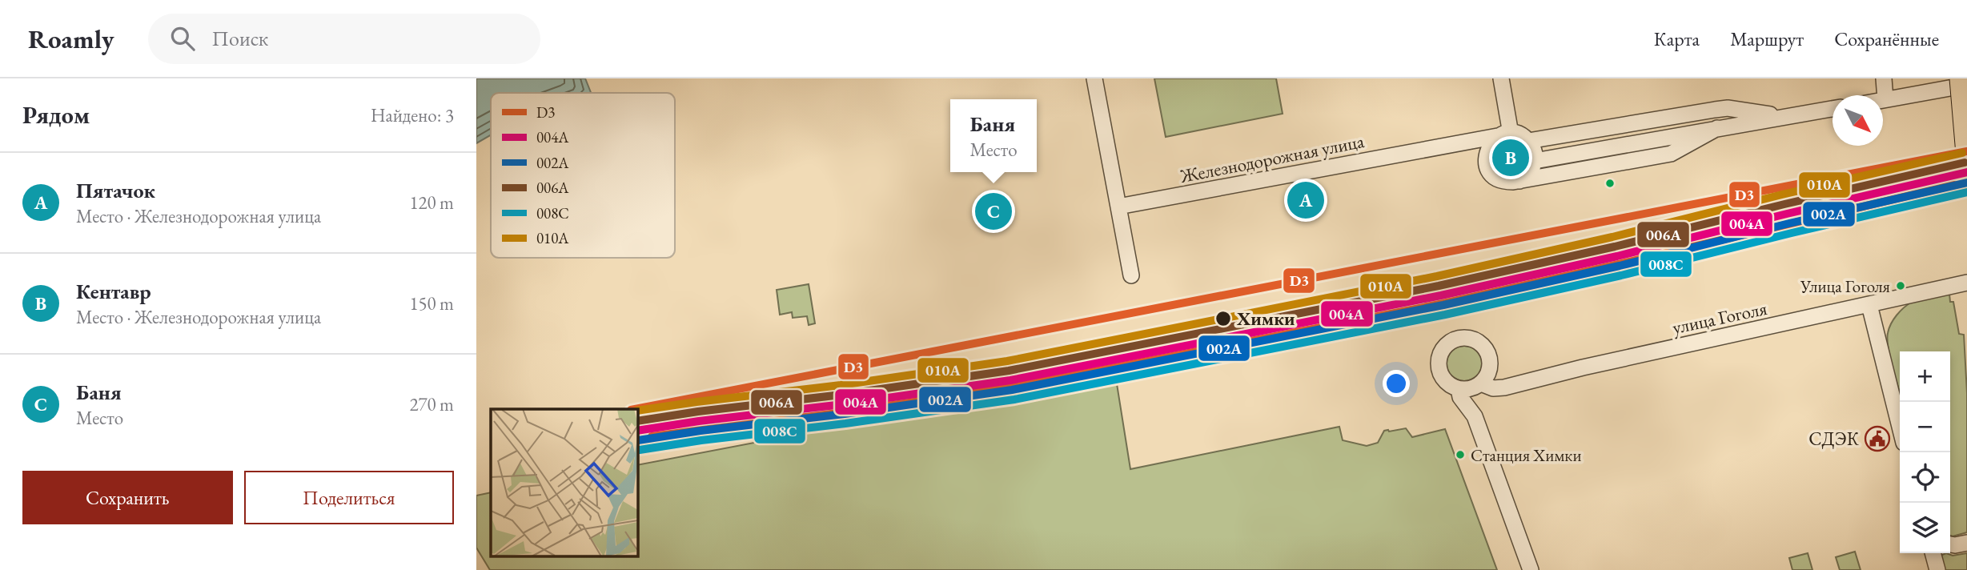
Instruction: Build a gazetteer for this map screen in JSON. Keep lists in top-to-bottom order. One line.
{"streets":{"street":["Железнодорожная улица","улица Гоголя"]},"places":{"other":["Улица Гоголя","Химки","Станция Химки"],"public building":["СДЭК"]},"lines":["transit line D3","transit line 010А","transit line 006А","transit line 004А","transit line 002А","transit line 008С"],"legend":["D3","004А","002А","006А","008С","010А"],"north":"bottom right","page":{"header":"Roamly","search":"Поиск","nav":["Карта","Маршрут","Сохранённые"],"heading":["Рядом","Найдено: 3"],"popup":["Баня","Место"],"pins":["B","A","C"],"list":[{"mark":"A","name":"Пятачок","note":"Место · Железнодорожная улица","value":"120 m"},{"mark":"B","name":"Кентавр","note":"Место · Железнодорожная улица","value":"150 m"},{"mark":"C","name":"Баня","note":"Место","value":"270 m"}],"map_buttons":["+","−"],"buttons":["Сохранить","Поделиться"]}}
